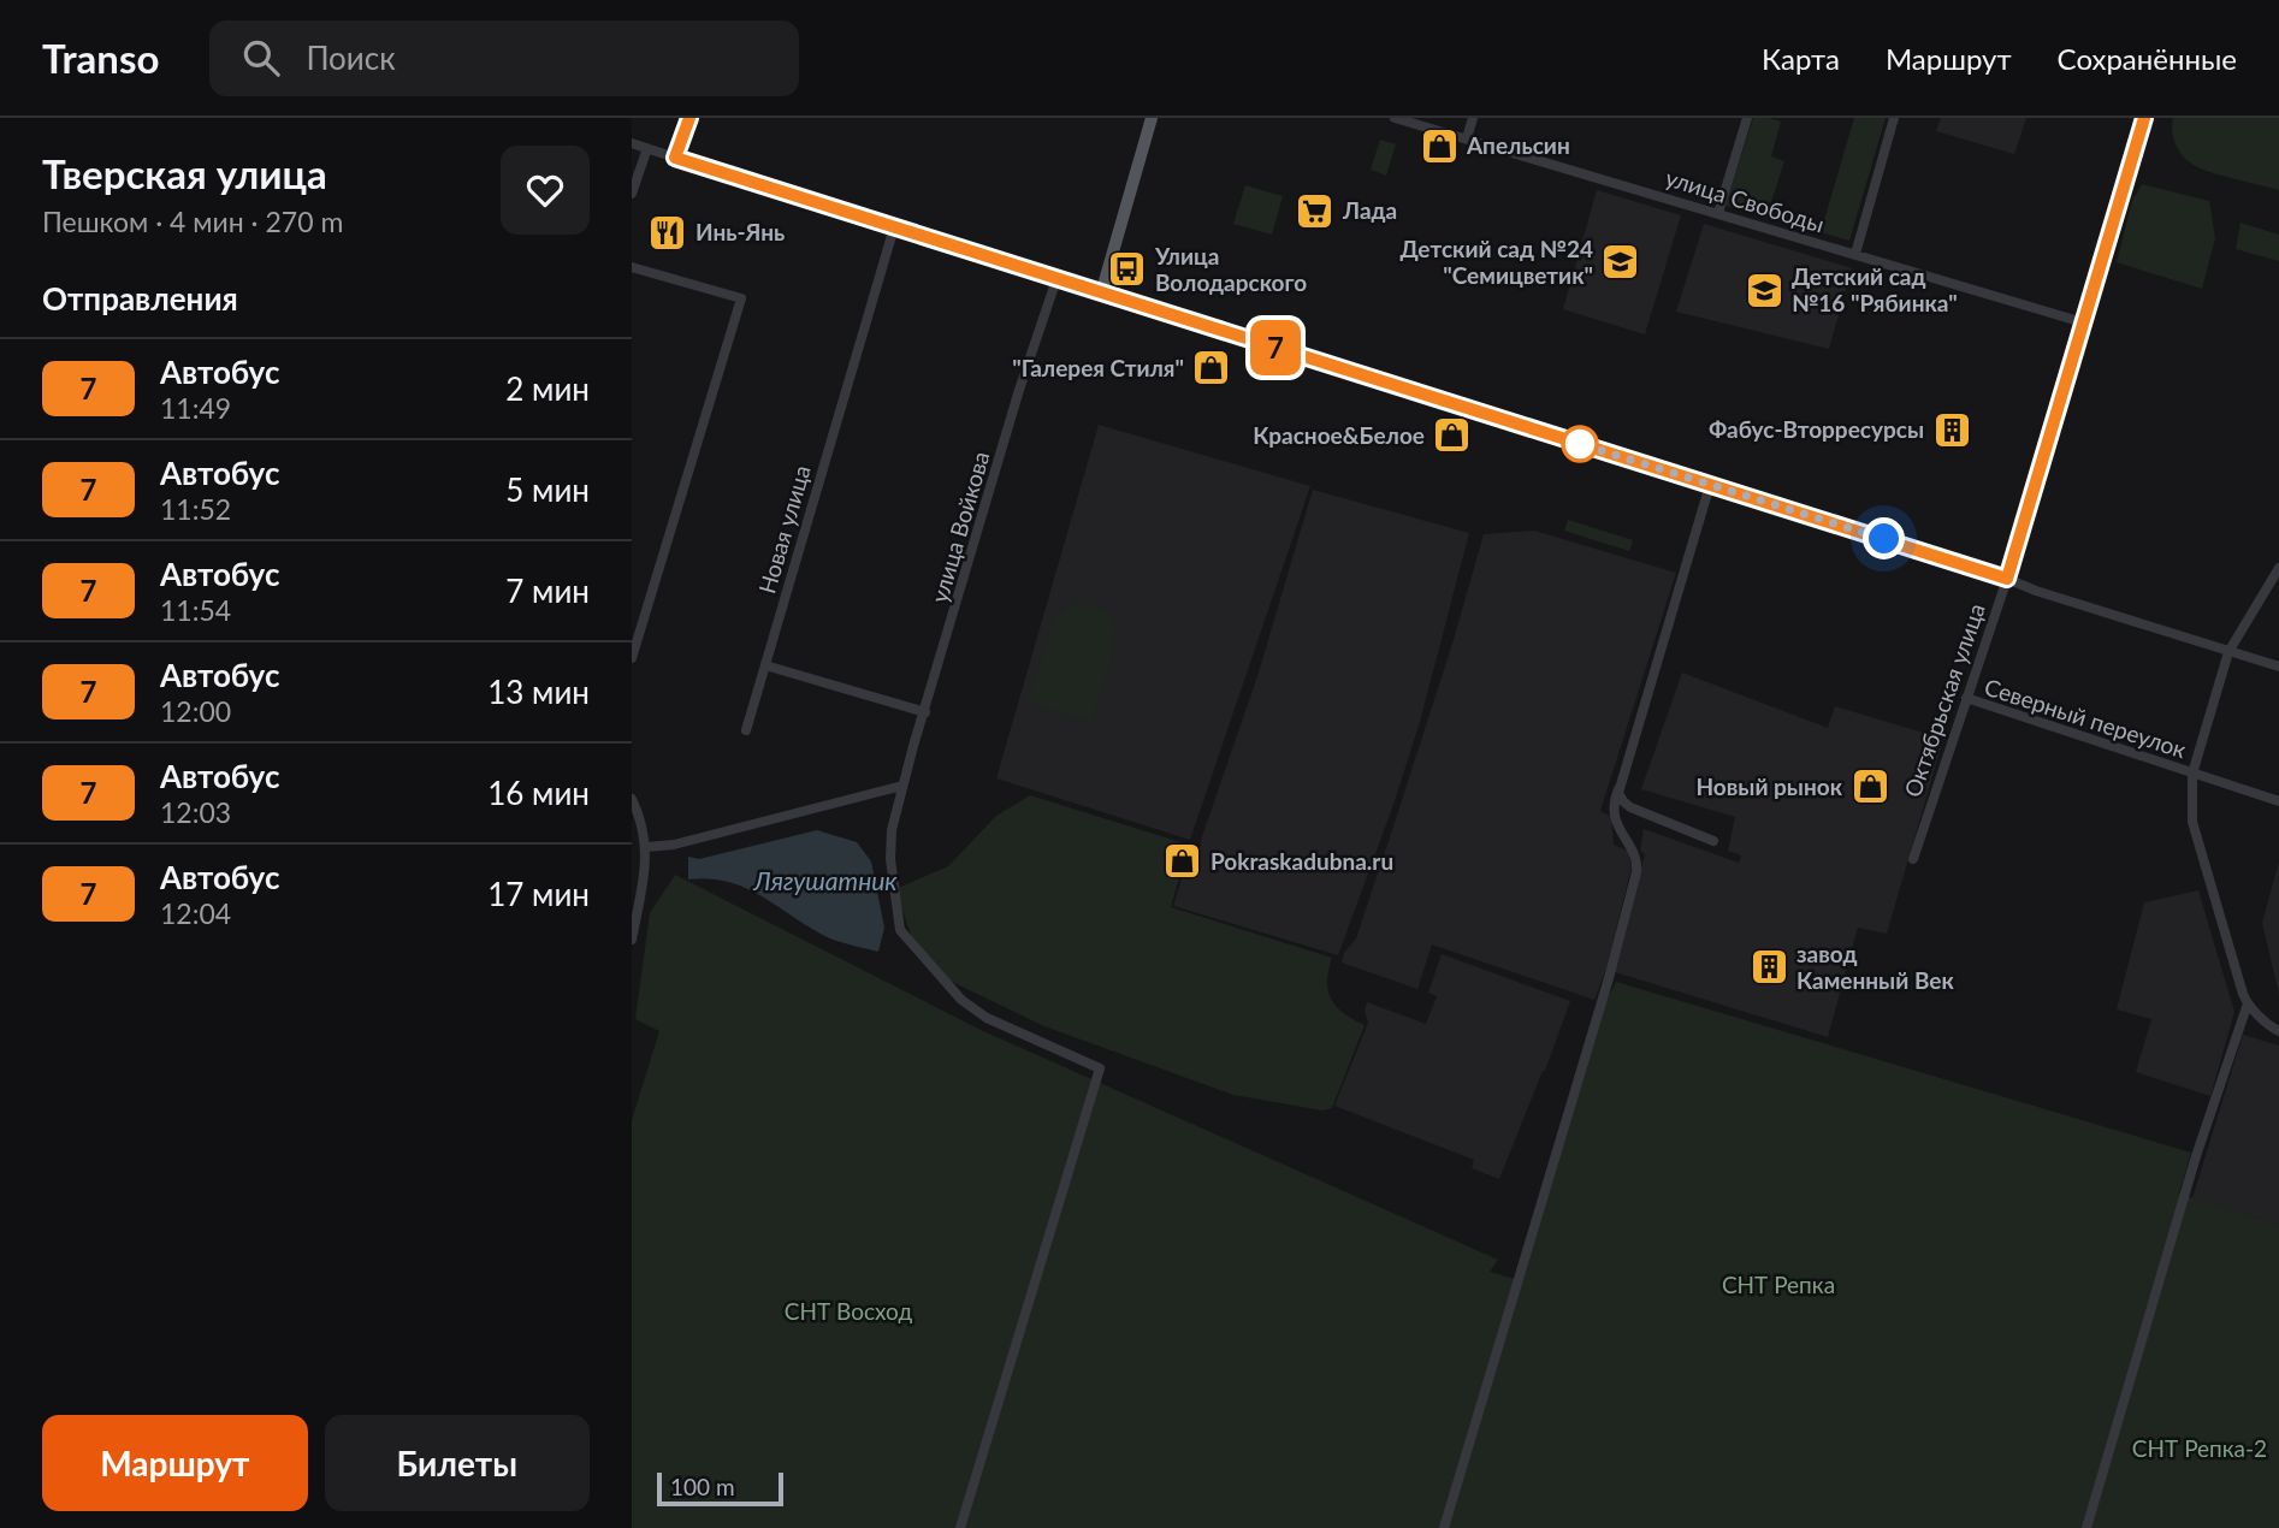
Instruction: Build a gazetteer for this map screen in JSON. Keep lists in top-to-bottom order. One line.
{"streets":{"main road":["Октябрьская улица"],"street":["улица Свободы","улица Войкова","Новая улица","Северный переулок"]},"crossings":[["улица Свободы","Октябрьская улица"],["Октябрьская улица","Северный переулок"]],"water":["Лягушатник"],"parks":["СНТ Репка","СНТ Восход","СНТ Репка-2"],"places":{"shop":["Апельсин","\"Галерея Стиля\"","Красное&Белое","Новый рынок","Pokraskadubna.ru"],"supermarket":["Лада"],"restaurant":["Инь-Янь"],"school or university":["Детский сад №24 \"Семицветик\"","Детский сад №16 \"Рябинка\""],"bus stop":["Улица Володарского"],"building":["Фабус-Вторресурсы","завод Каменный Век"]},"lines":["bus line 7"],"scale_bar":"100 m","page":{"header":"Transo","search":"Поиск","nav":["Карта","Маршрут","Сохранённые"],"heading":[["Тверская улица","Пешком · 4 мин · 270 m"],"Отправления"],"on_map":"7","list":[{"mark":"7","name":"Автобус","note":"11:49","value":"2 мин"},{"mark":"7","name":"Автобус","note":"11:52","value":"5 мин"},{"mark":"7","name":"Автобус","note":"11:54","value":"7 мин"},{"mark":"7","name":"Автобус","note":"12:00","value":"13 мин"},{"mark":"7","name":"Автобус","note":"12:03","value":"16 мин"},{"mark":"7","name":"Автобус","note":"12:04","value":"17 мин"}],"buttons":["Маршрут","Билеты"],"scale":"100 m"}}
